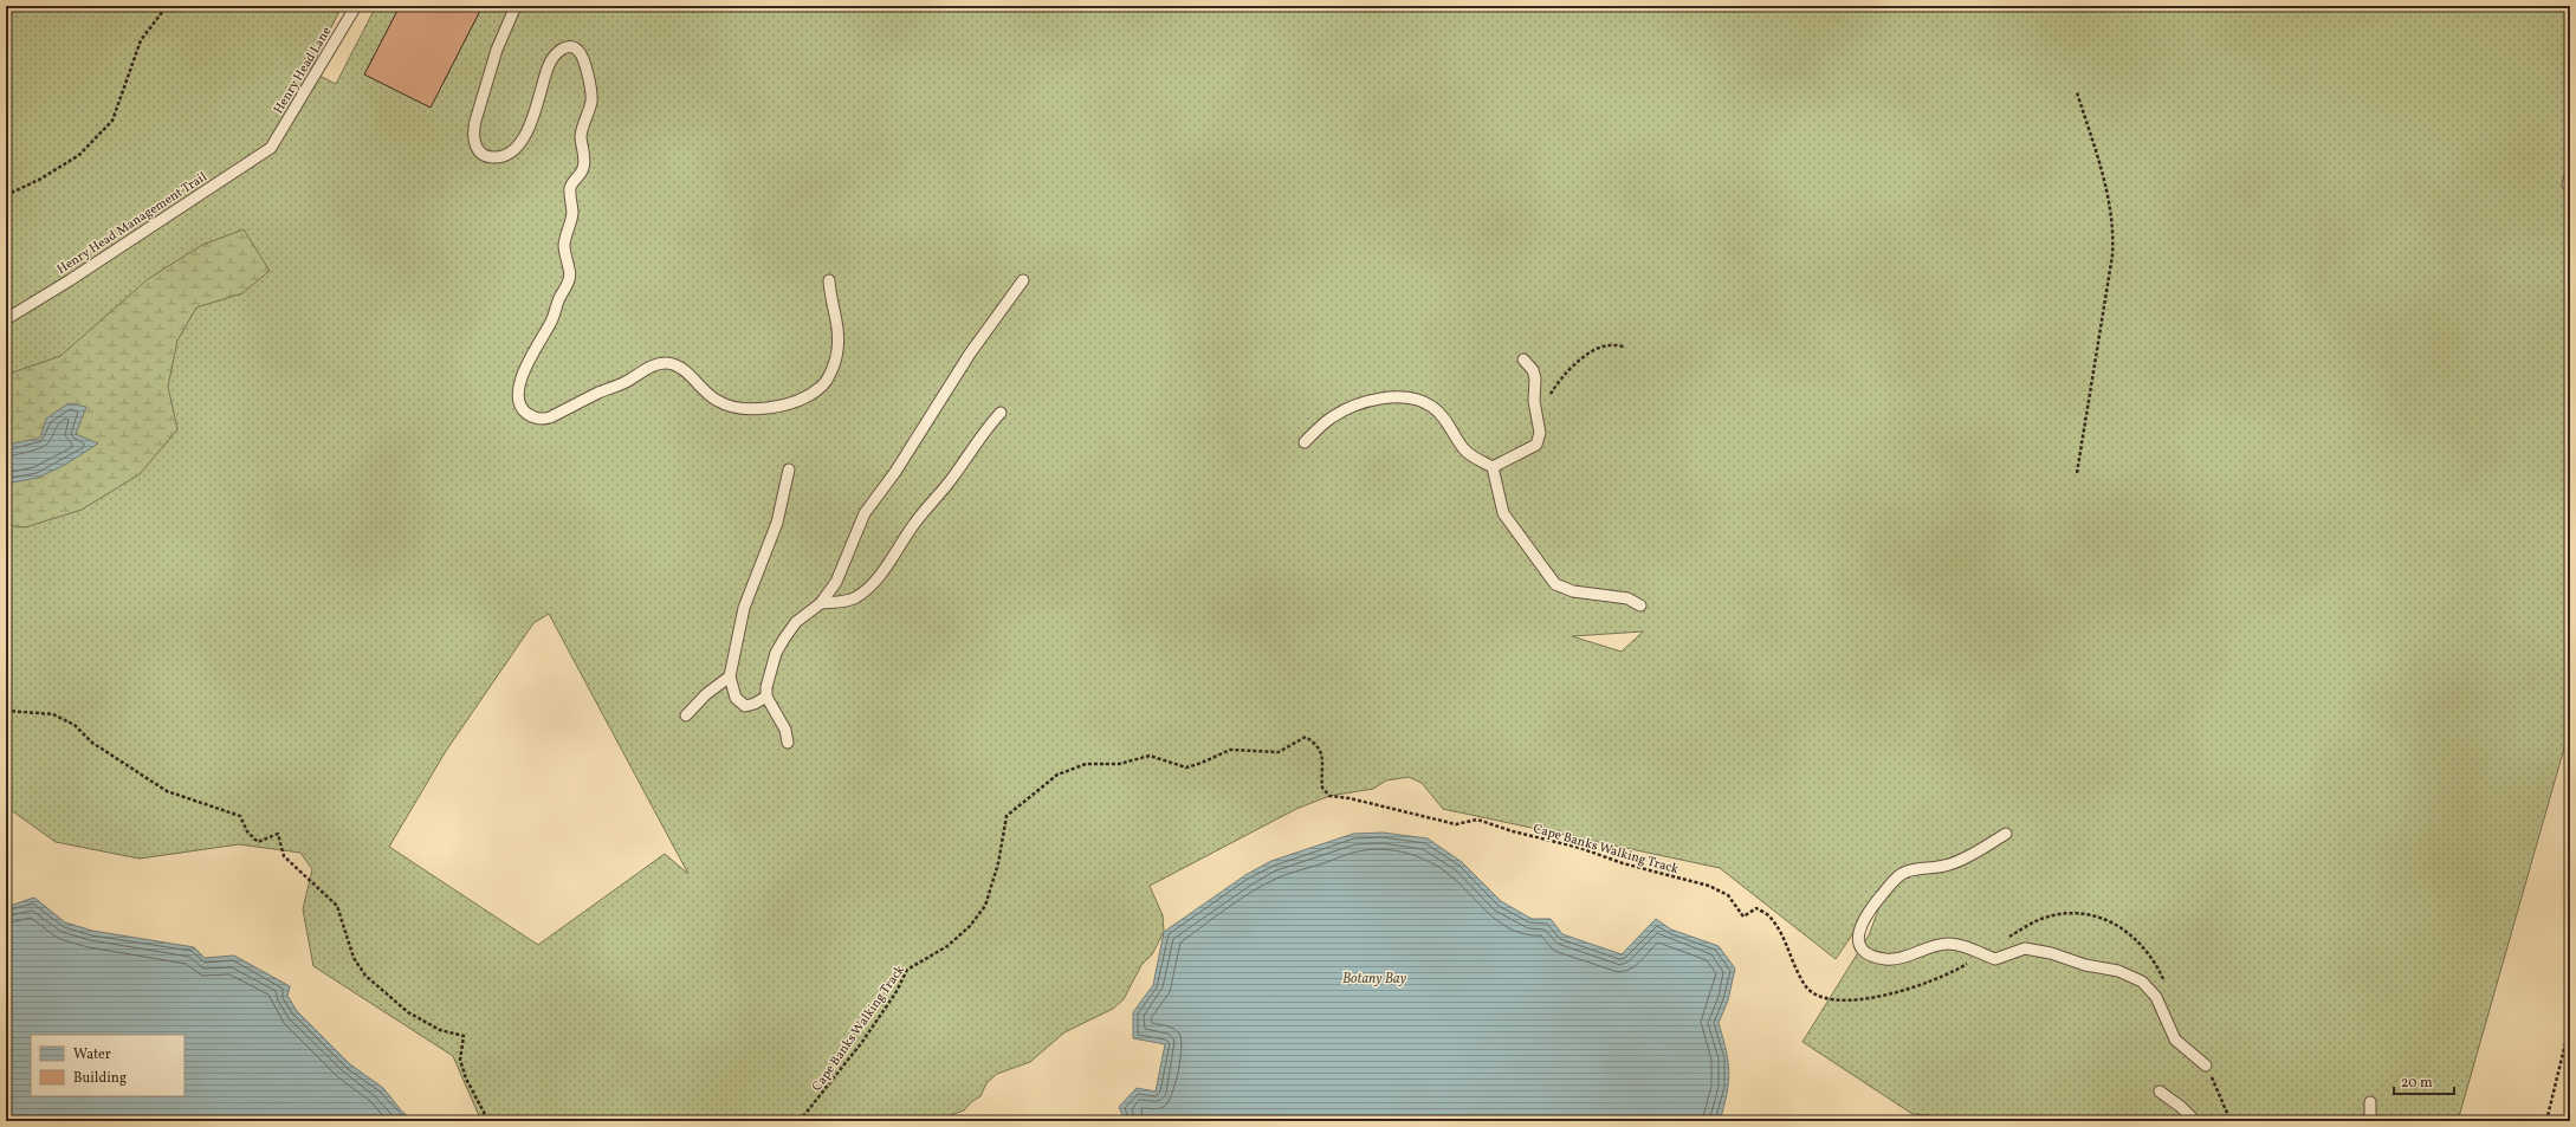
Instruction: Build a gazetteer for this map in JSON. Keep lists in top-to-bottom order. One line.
{"streets":{"lane":["Henry Head Lane","Henry Head Management Trail"],"path":["Cape Banks Walking Track"]},"crossings":[["Henry Head Lane","Henry Head Management Trail"]],"water":["Botany Bay"],"legend":["Water","Building"],"scale_bar":"20 m"}
